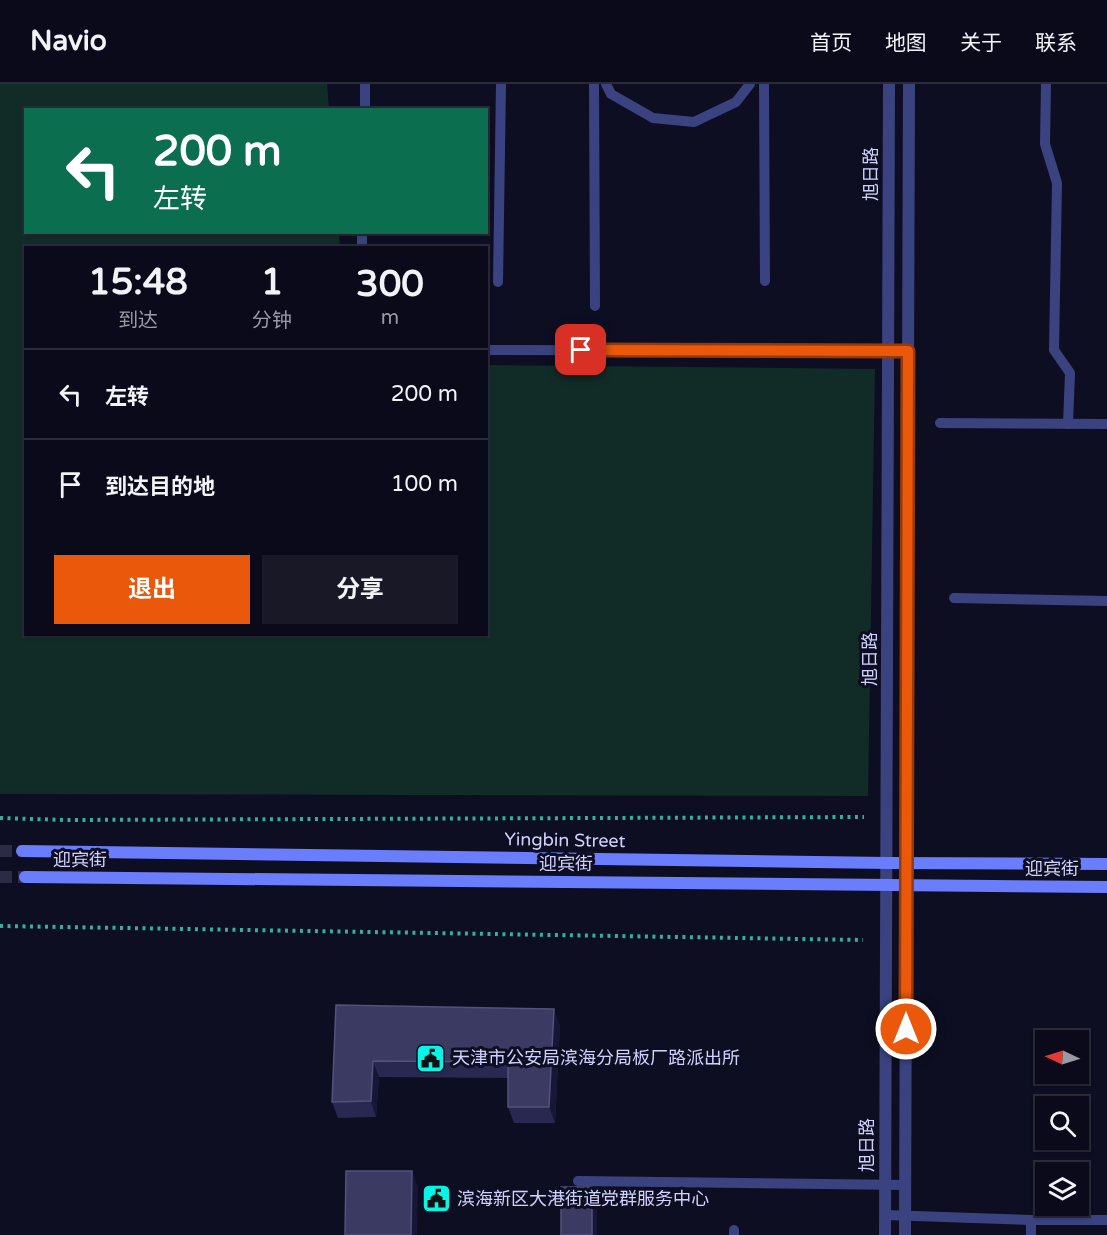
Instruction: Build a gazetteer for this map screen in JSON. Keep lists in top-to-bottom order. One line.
{"streets":{"main road":["Yingbin Street","迎宾街"],"street":["旭日路"]},"crossings":[["旭日路","Yingbin Street"],["旭日路","迎宾街"]],"places":{"public building":["天津市公安局滨海分局板厂路派出所","滨海新区大港街道党群服务中心"]},"north":"left","page":{"header":"Navio","nav":["首页","地图","关于","联系"],"turn":["200 m","左转"],"eta":["15:48","到达","1","分钟","300","m"],"list":[{"name":"左转","value":"200 m"},{"name":"到达目的地","value":"100 m"}],"buttons":["退出","分享"]}}
